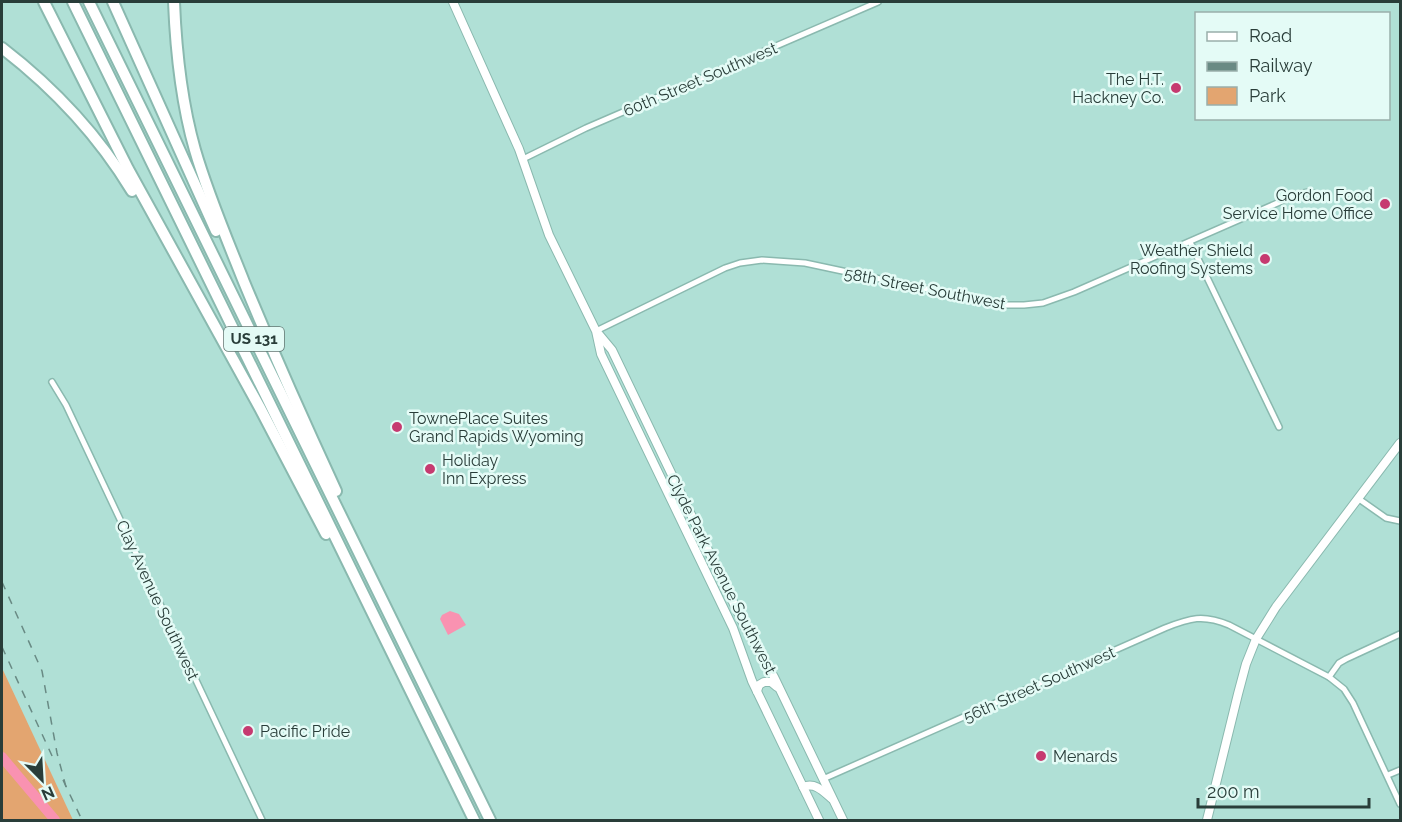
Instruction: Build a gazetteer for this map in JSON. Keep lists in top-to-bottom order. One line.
{"streets":{"highway":["US 131"],"main road":["Clyde Park Avenue Southwest"],"street":["60th Street Southwest","58th Street Southwest","Clay Avenue Southwest","56th Street Southwest"]},"crossings":[["60th Street Southwest","Clyde Park Avenue Southwest"],["58th Street Southwest","Clyde Park Avenue Southwest"],["Clyde Park Avenue Southwest","56th Street Southwest"]],"places":["The H.T. Hackney Co.","Gordon Food Service Home Office","Weather Shield Roofing Systems","TownePlace Suites Grand Rapids Wyoming","Holiday Inn Express","Pacific Pride","Menards"],"legend":["Road","Railway","Park"],"scale_bar":"200 m","north":"bottom right"}
